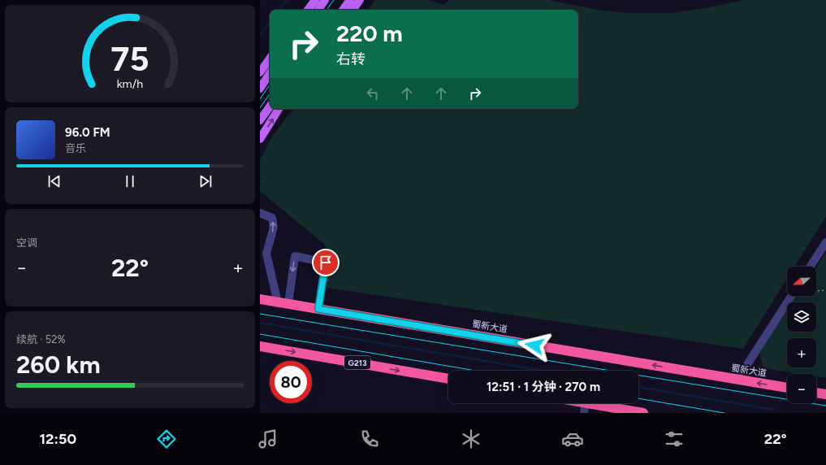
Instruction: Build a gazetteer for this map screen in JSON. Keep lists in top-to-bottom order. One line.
{"streets":{"highway":["蜀新大道","G213"]},"north":"left","page":{"turn":["220 m","右转"],"song":["96.0 FM","音乐"],"tile":["空调",["续航 · 52%","260 km"]],"heat":["−","22°","+"],"map_buttons":["+","−"],"limit":"80","trip":"12:51 · 1 分钟 · 270 m","tabs":["12:50","22°"],"gauge":["75","km/h"]}}
